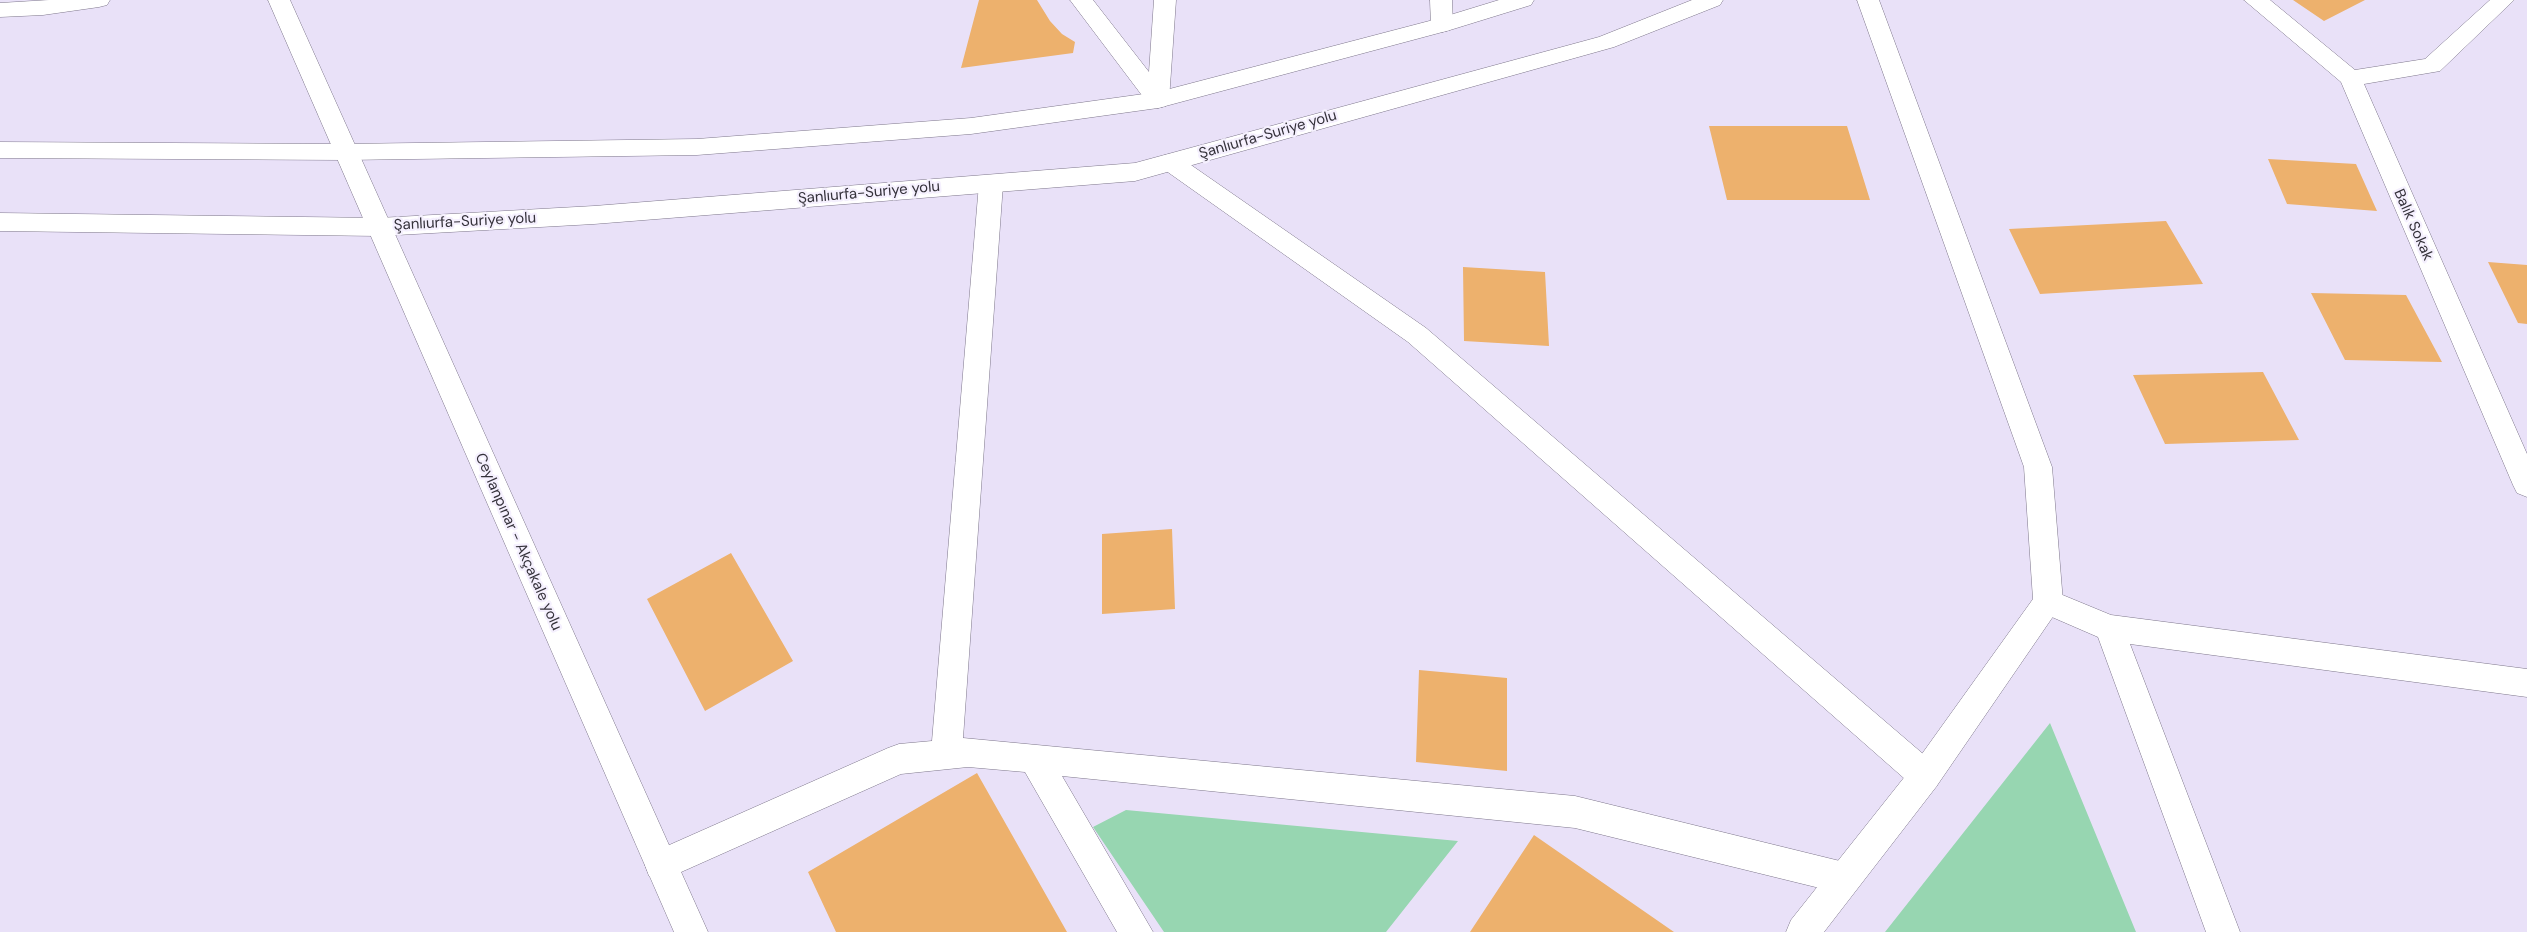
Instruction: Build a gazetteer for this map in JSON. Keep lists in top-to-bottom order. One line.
{"streets":{"street":["Şanlıurfa-Suriye yolu","Balık Sokak","Ceylanpınar - Akçakale yolu"]},"crossings":[["Şanlıurfa-Suriye yolu","Ceylanpınar - Akçakale yolu"]]}
